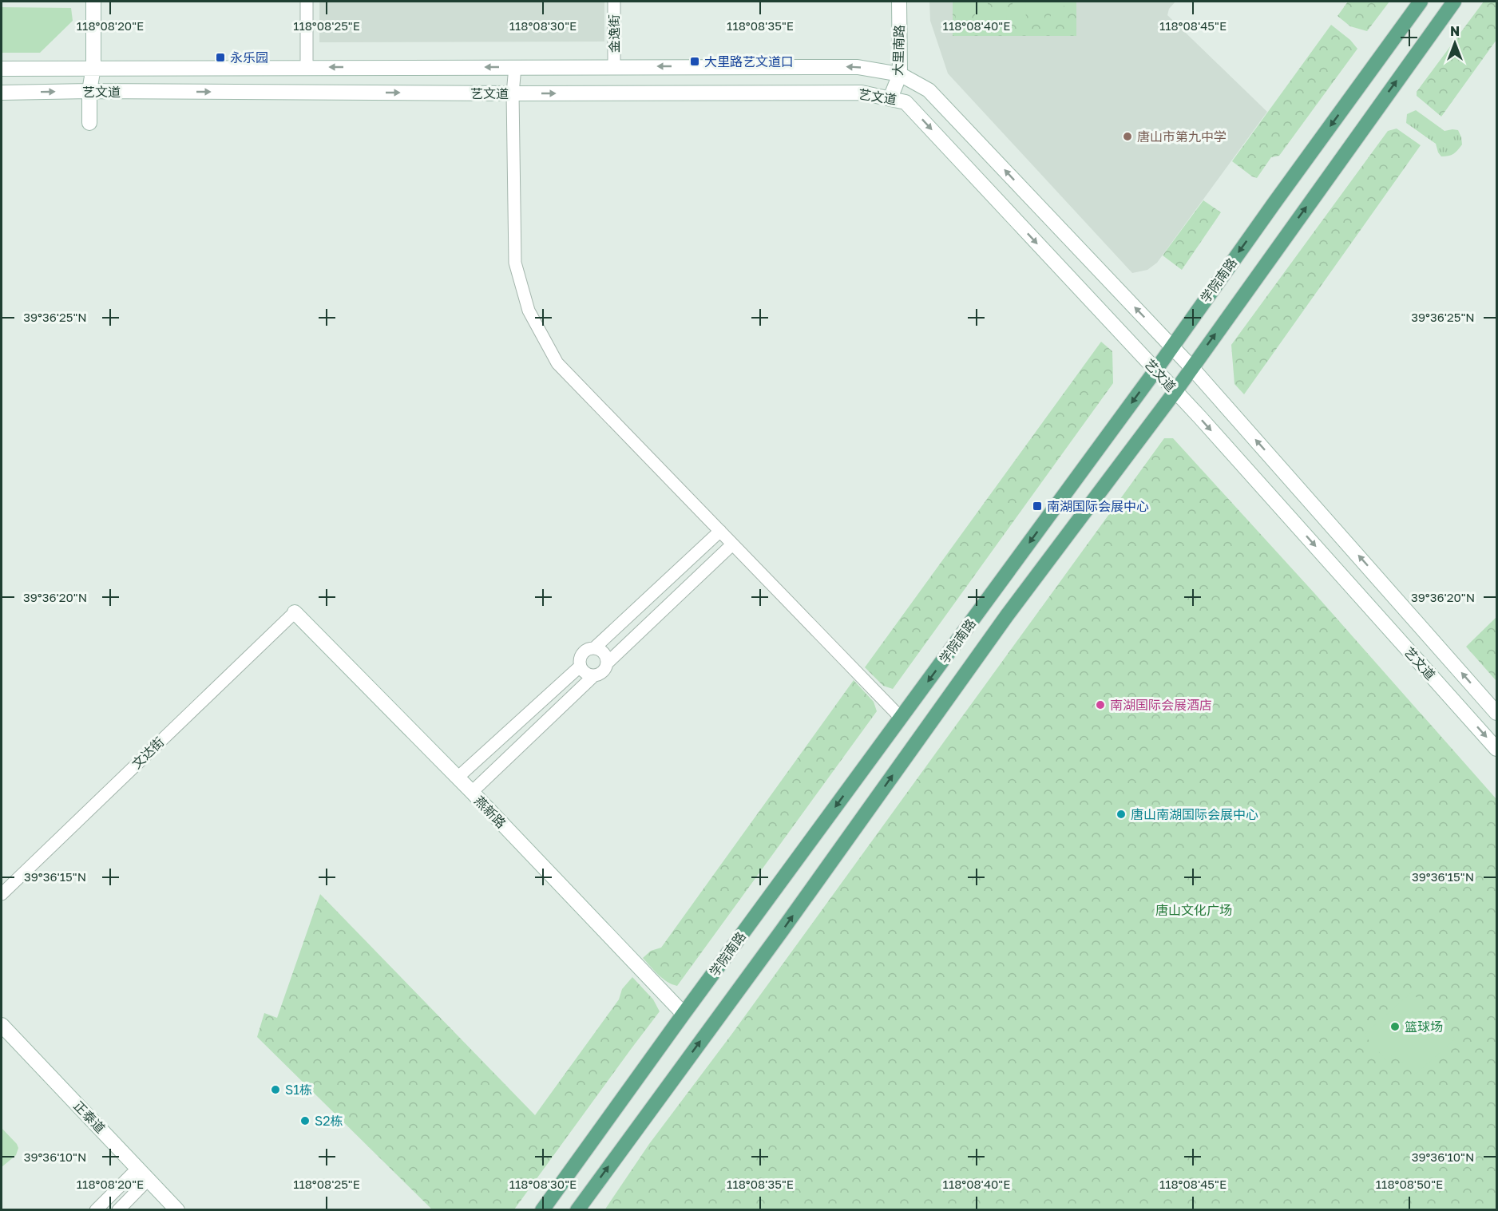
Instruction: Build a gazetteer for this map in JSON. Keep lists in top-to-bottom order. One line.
{"streets":{"main road":["大里南路","艺文道","学院南路","燕新路","正泰道"],"street":["金逸街","文达街"]},"crossings":[["金逸街","艺文道"],["大里南路","艺文道"],["艺文道","学院南路"],["学院南路","燕新路"],["文达街","燕新路"]],"parks":["唐山文化广场"],"places":{"transit":["永乐园","大里路艺文道口","南湖国际会展中心"],"other":["唐山市第九中学","南湖国际会展酒店","唐山南湖国际会展中心","篮球场","S1栋","S2栋"]},"north":"top","coordinates":["118°08'20\"E","118°08'25\"E","118°08'30\"E","118°08'35\"E","118°08'40\"E","118°08'45\"E","39°36'25\"N","39°36'20\"N","39°36'15\"N","39°36'10\"N","118°08'50\"E"]}
